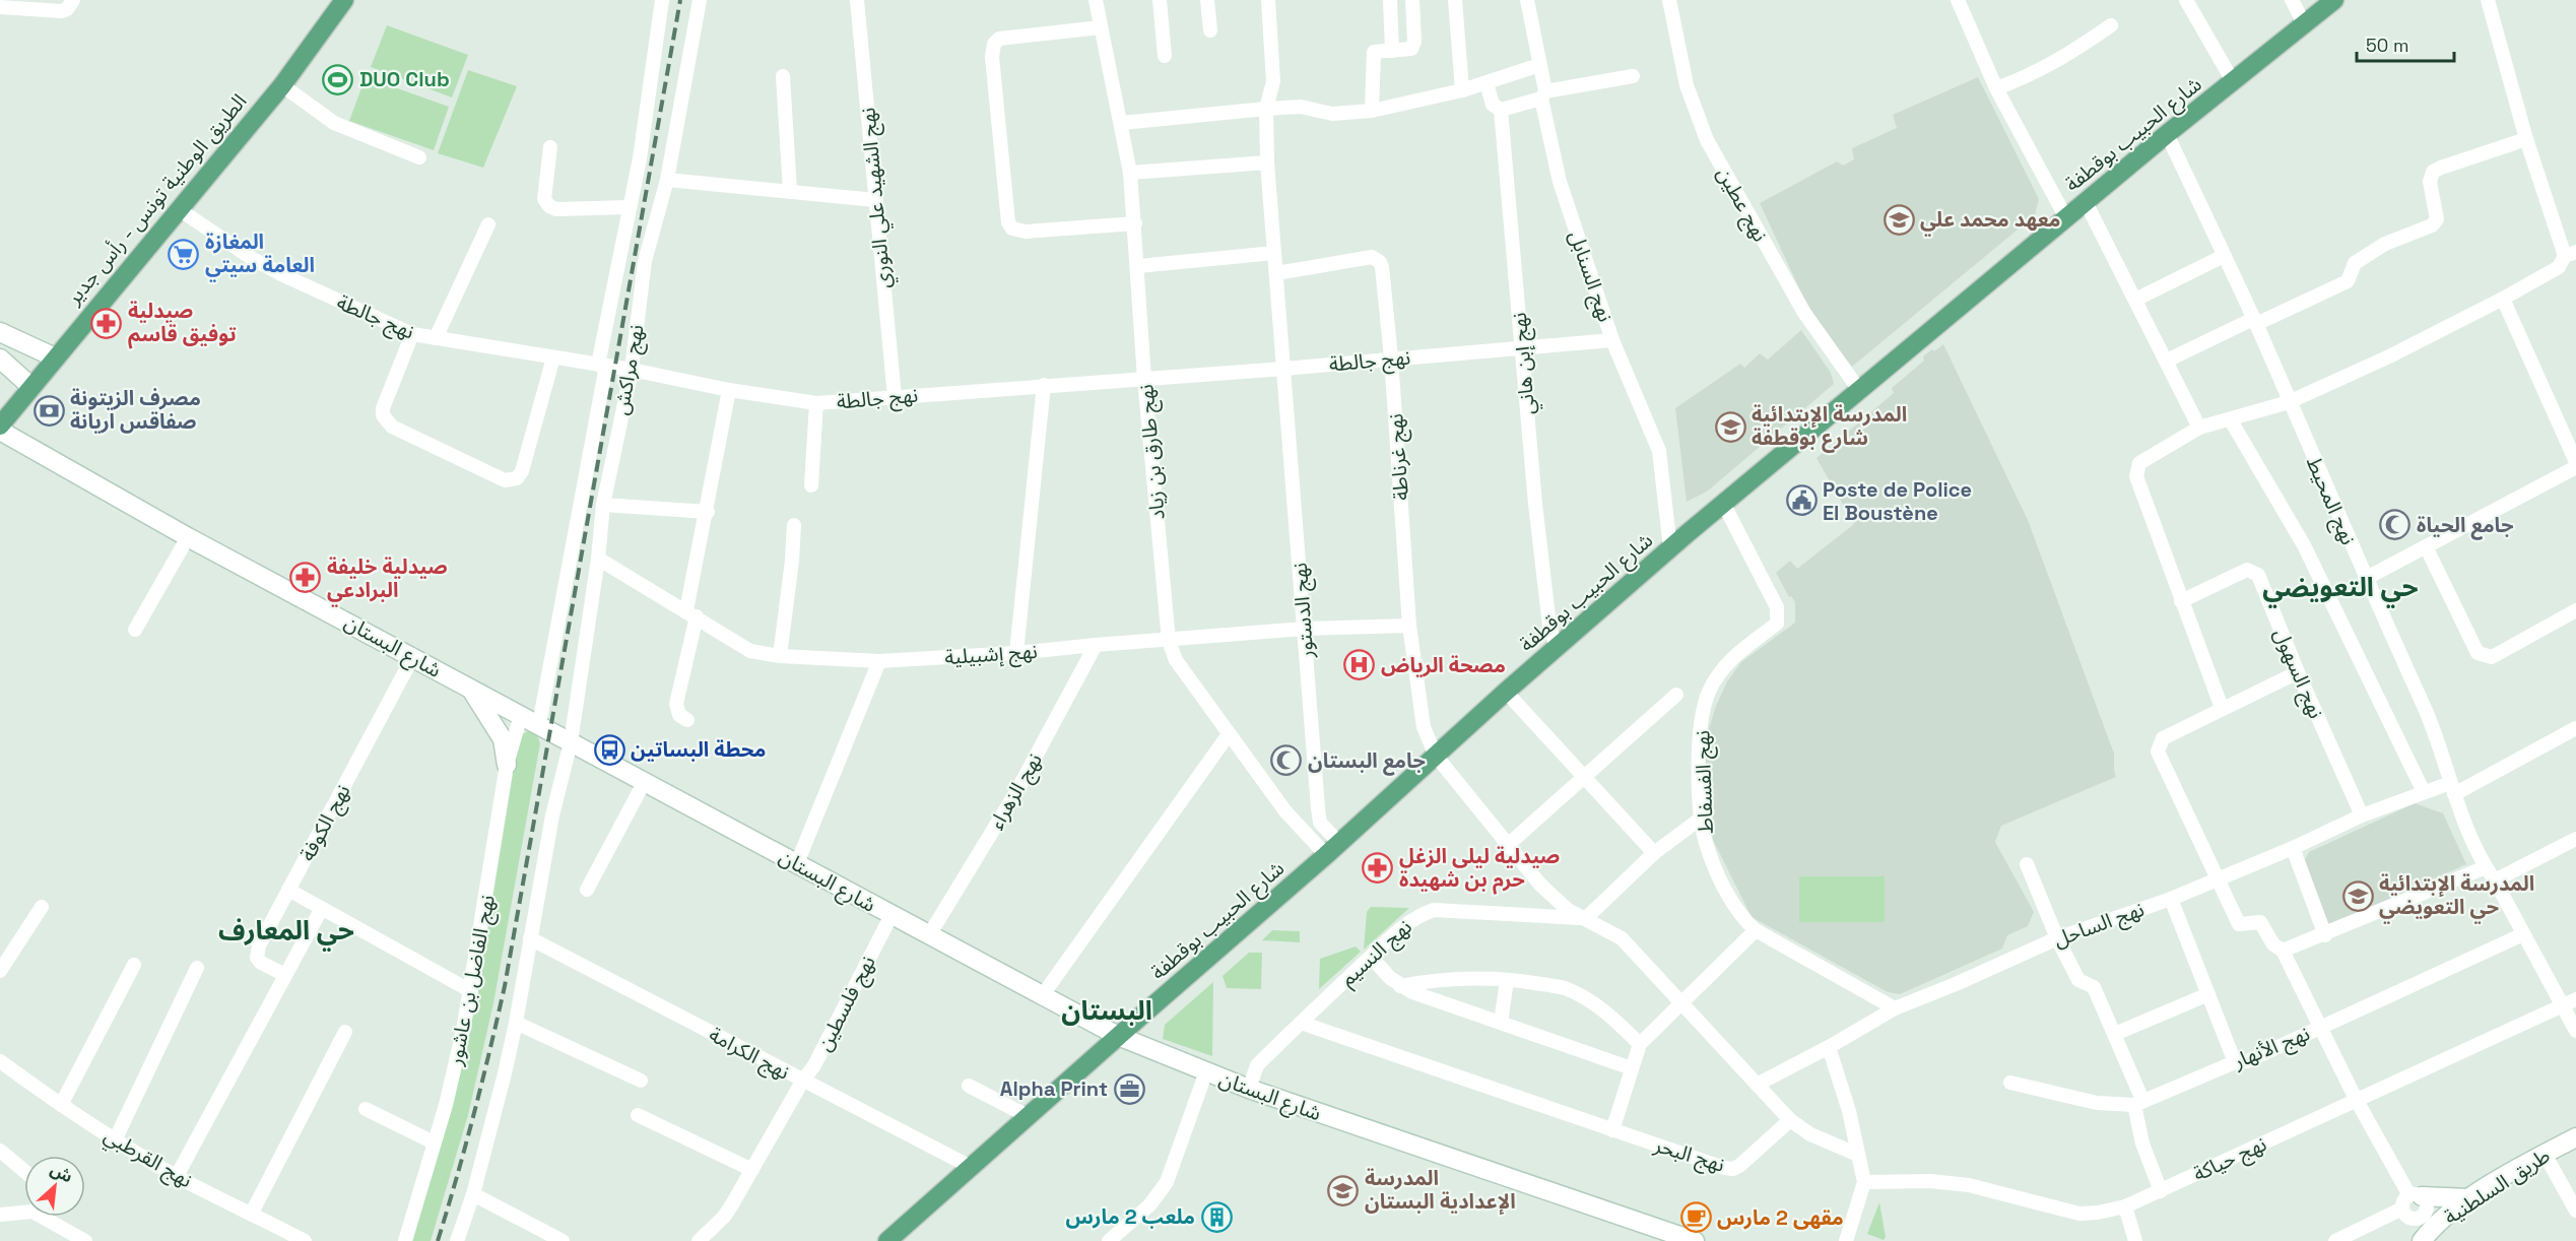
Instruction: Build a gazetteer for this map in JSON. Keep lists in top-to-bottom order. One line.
{"streets":{"main road":["شارع الحبيب بوقطفة","الطريق الوطنية تونس - رأس جدير","شارع البستان","طريق السلطنية"],"street":["نهج الشهيد علي النوري","نهج عطين","نهج السنابل","نهج جالطة","نهج إبن هاني","نهج مراكش","نهج طارق بن زياد","نهج غرناطة","نهج المحيط","نهج الدستور","نهج إشبيلية","نهج السهول","نهج الفسفاط","نهج الزهراء","نهج الكوفة","نهج الساحل","نهج النسيم","نهج الفاضل بن عاشور","نهج فلسطين","نهج الأنهار","نهج الكرامة","نهج البحر","نهج القرطبي","نهج حياكة"]},"crossings":[["شارع الحبيب بوقطفة","نهج عطين"],["شارع الحبيب بوقطفة","نهج السنابل"],["شارع الحبيب بوقطفة","نهج إبن هاني"],["شارع الحبيب بوقطفة","نهج طارق بن زياد"],["شارع الحبيب بوقطفة","نهج غرناطة"],["شارع الحبيب بوقطفة","نهج المحيط"],["شارع الحبيب بوقطفة","نهج الدستور"],["شارع الحبيب بوقطفة","شارع البستان"],["شارع الحبيب بوقطفة","نهج الفسفاط"],["شارع الحبيب بوقطفة","نهج الكرامة"],["نهج الشهيد علي النوري","نهج جالطة"],["الطريق الوطنية تونس - رأس جدير","نهج جالطة"],["نهج السنابل","نهج جالطة"],["نهج جالطة","نهج إبن هاني"],["نهج جالطة","نهج مراكش"],["نهج جالطة","نهج طارق بن زياد"],["نهج جالطة","نهج غرناطة"],["نهج جالطة","نهج الدستور"],["نهج مراكش","شارع البستان"],["نهج مراكش","نهج إشبيلية"],["نهج مراكش","نهج الكرامة"],["نهج طارق بن زياد","نهج الدستور"],["نهج طارق بن زياد","نهج إشبيلية"],["نهج غرناطة","نهج الدستور"],["نهج غرناطة","نهج إشبيلية"],["نهج غرناطة","نهج النسيم"],["نهج المحيط","نهج الساحل"],["نهج المحيط","نهج الأنهار"],["نهج المحيط","نهج حياكة"],["نهج الدستور","نهج إشبيلية"],["شارع البستان","نهج الزهراء"],["شارع البستان","نهج الكوفة"],["شارع البستان","نهج النسيم"],["شارع البستان","نهج الفاضل بن عاشور"],["شارع البستان","نهج فلسطين"],["نهج إشبيلية","نهج الزهراء"],["نهج السهول","نهج الساحل"],["نهج الفسفاط","نهج الساحل"],["نهج النسيم","نهج البحر"],["نهج فلسطين","نهج الكرامة"]],"districts":["حي التعويضي","حي المعارف","البستان"],"places":{"sports":["DUO Club"],"school or university":["معهد محمد علي","المدرسة الإبتدائية شارع بوقطفة","المدرسة الإبتدائية حي التعويضي","المدرسة الإعدادية البستان"],"supermarket":["المغازة العامة سيتي"],"pharmacy":["صيدلية توفيق قاسم","صيدلية خليفة البرادعي","صيدلية ليلى الزغل حرم بن شهيدة"],"bank":["مصرف الزيتونة صفاقس اريانة"],"public building":["Poste de Police El Boustène"],"mosque":["جامع الحياة","جامع البستان"],"hospital":["مصحة الرياض"],"bus stop":["محطة البساتين"],"office":["Alpha Print"],"building":["ملعب 2 مارس"],"cafe":["مقهى 2 مارس"]},"scale_bar":"50 m","north":"top right"}
